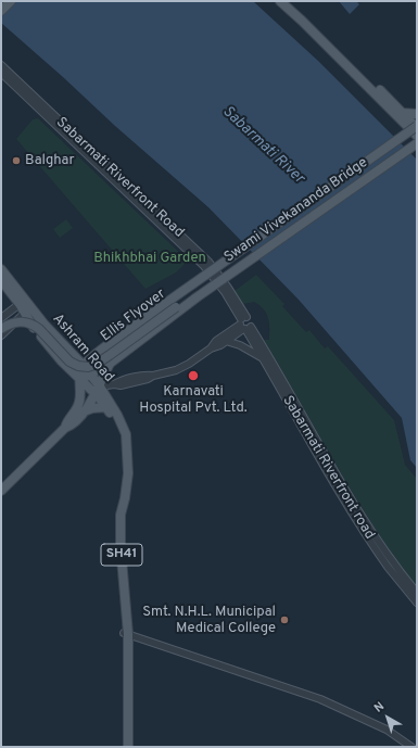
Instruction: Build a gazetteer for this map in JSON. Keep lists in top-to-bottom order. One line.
{"streets":{"main road":["Swami Vivekananda Bridge","Ellis Flyover","Ashram Road","SH41"],"street":["Sabarmati Riverfront Road","Sabarmati Riverfront road"]},"crossings":[["Sabarmati Riverfront Road","Sabarmati Riverfront road"],["Swami Vivekananda Bridge","Ellis Flyover"]],"water":["Sabarmati River"],"parks":["Bhikhbhai Garden"],"places":["Balghar","Karnavati Hospital Pvt. Ltd.","Smt. N.H.L. Municipal Medical College"],"north":"top left"}
